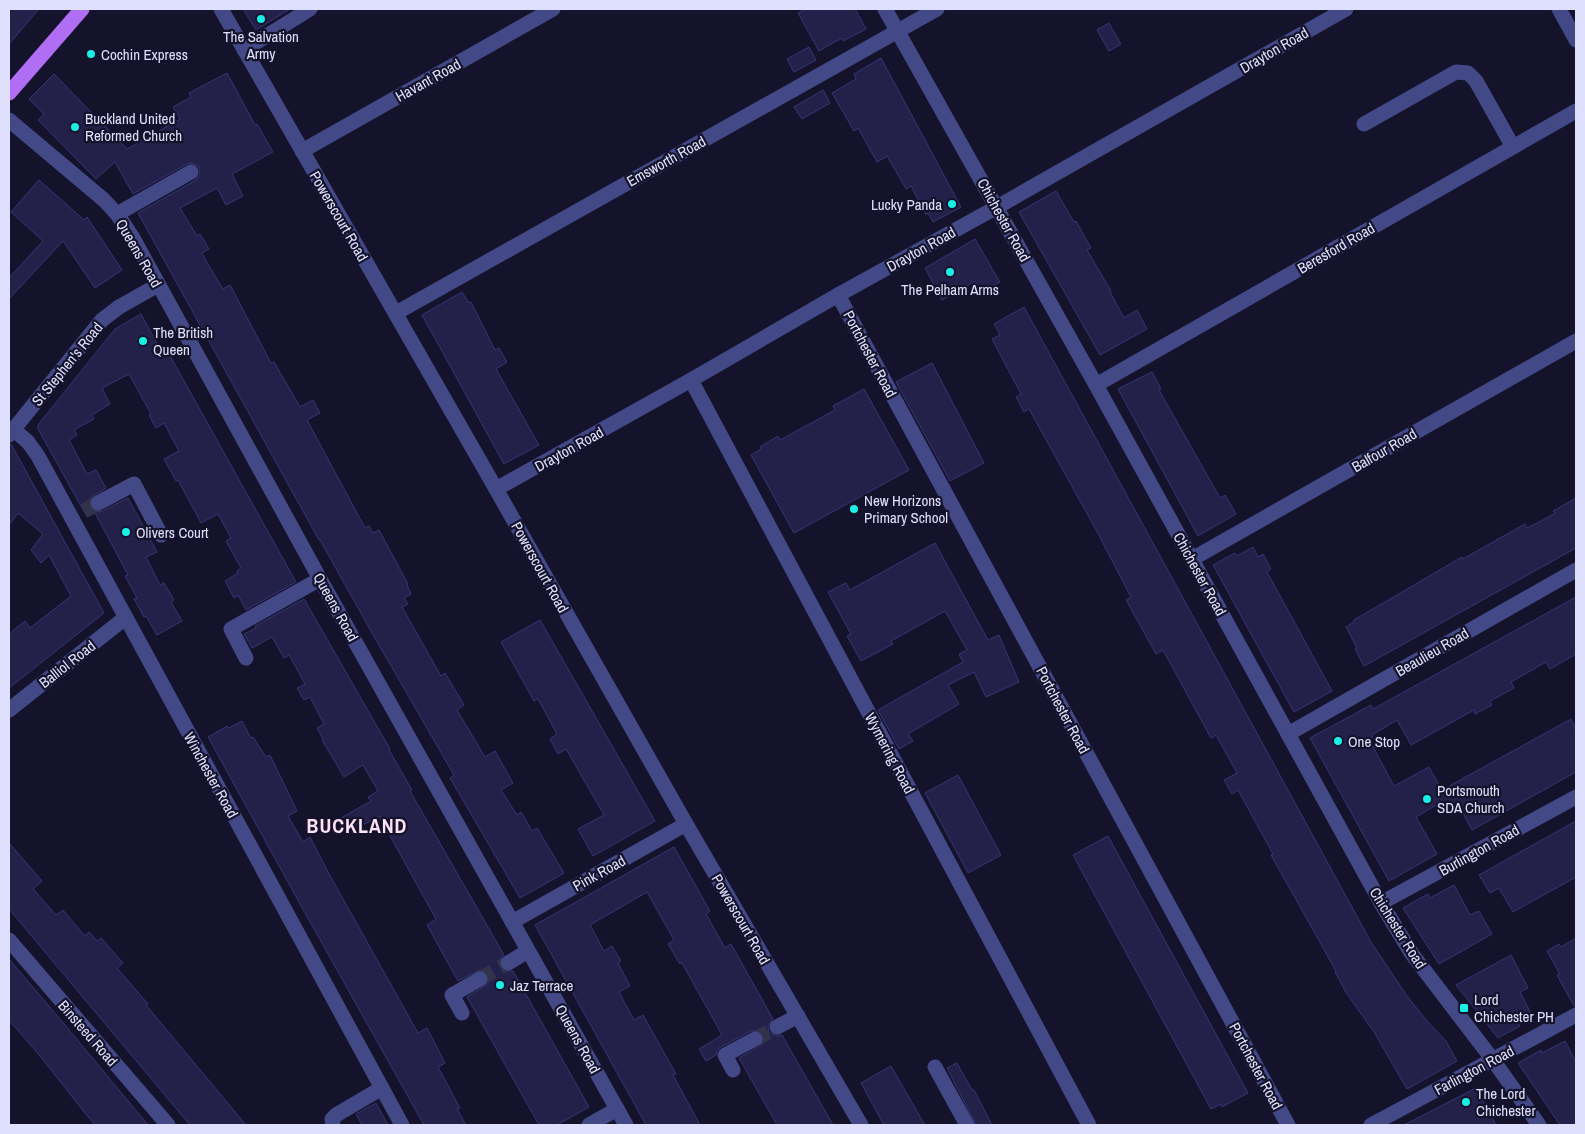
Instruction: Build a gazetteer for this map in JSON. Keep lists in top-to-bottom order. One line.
{"streets":{"street":["Drayton Road","Havant Road","Emsworth Road","Powerscourt Road","Chichester Road","Beresford Road","Queens Road","Portchester Road","St Stephen's Road","Balfour Road","Beaulieu Road","Balliol Road","Wymering Road","Winchester Road","Burlington Road","Pink Road","Binsteed Road","Farlington Road"]},"crossings":[["Drayton Road","Powerscourt Road"],["Drayton Road","Chichester Road"],["Drayton Road","Portchester Road"],["Drayton Road","Wymering Road"],["Havant Road","Powerscourt Road"],["Emsworth Road","Powerscourt Road"],["Emsworth Road","Chichester Road"],["Powerscourt Road","Pink Road"],["Chichester Road","Beresford Road"],["Chichester Road","Balfour Road"],["Chichester Road","Beaulieu Road"],["Chichester Road","Burlington Road"],["Chichester Road","Farlington Road"],["Queens Road","St Stephen's Road"],["Queens Road","Pink Road"],["St Stephen's Road","Winchester Road"],["Balliol Road","Winchester Road"]],"districts":["BUCKLAND"],"places":{"other":["The Salvation Army","Cochin Express","Buckland United Reformed Church","Lucky Panda","The Pelham Arms","The British Queen","New Horizons Primary School","Olivers Court","One Stop","Portsmouth SDA Church","Jaz Terrace","The Lord Chichester"],"transit":["Lord Chichester PH"]}}
